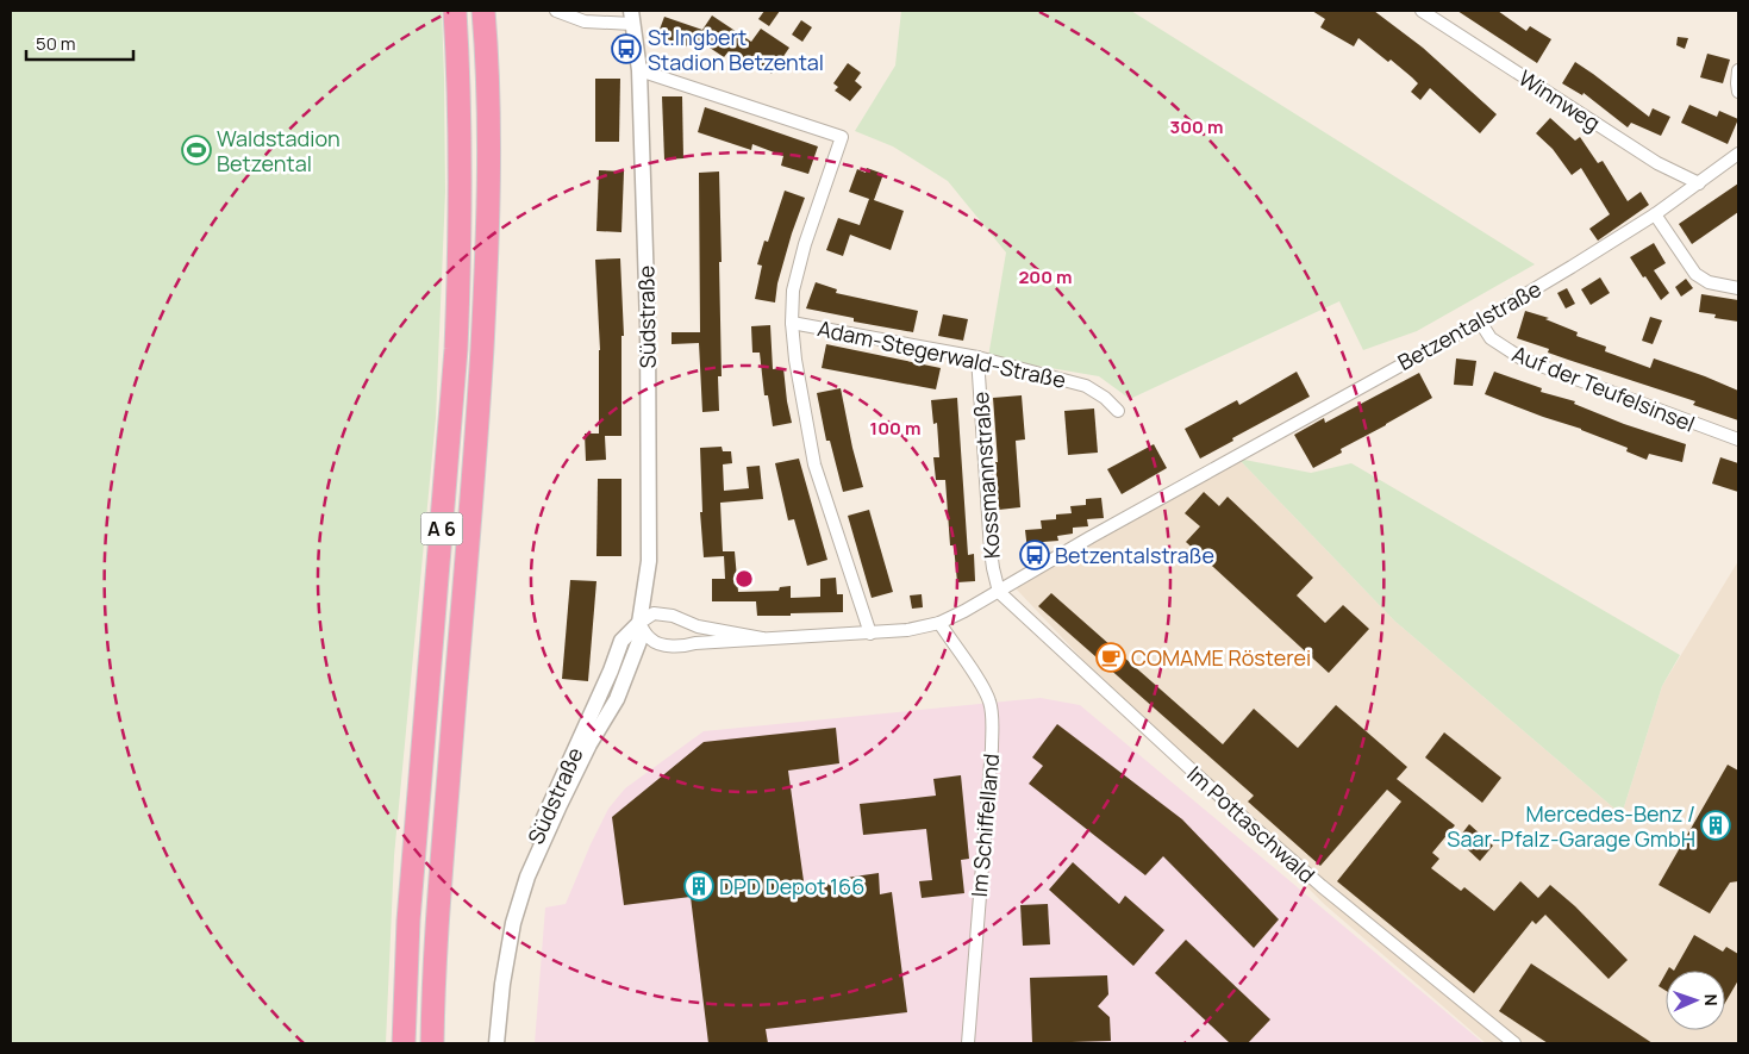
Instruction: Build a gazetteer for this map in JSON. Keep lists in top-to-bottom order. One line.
{"streets":{"highway":["A 6"],"street":["Winnweg","Südstraße","Betzentalstraße","Adam-Stegerwald-Straße","Auf der Teufelsinsel","Kossmannstraße","Im Pottaschwald","Im Schiffelland"]},"crossings":[["Winnweg","Betzentalstraße"],["Betzentalstraße","Auf der Teufelsinsel"],["Betzentalstraße","Kossmannstraße"],["Betzentalstraße","Im Pottaschwald"],["Betzentalstraße","Im Schiffelland"],["Adam-Stegerwald-Straße","Kossmannstraße"],["Kossmannstraße","Im Pottaschwald"]],"places":{"bus stop":["St.Ingbert Stadion Betzental","Betzentalstraße"],"sports":["Waldstadion Betzental"],"cafe":["COMAME Rösterei"],"building":["Mercedes-Benz / Saar-Pfalz-Garage GmbH","DPD Depot 166"]},"scale_bar":"50 m","north":"right","rings":["300 m","200 m","100 m"]}
